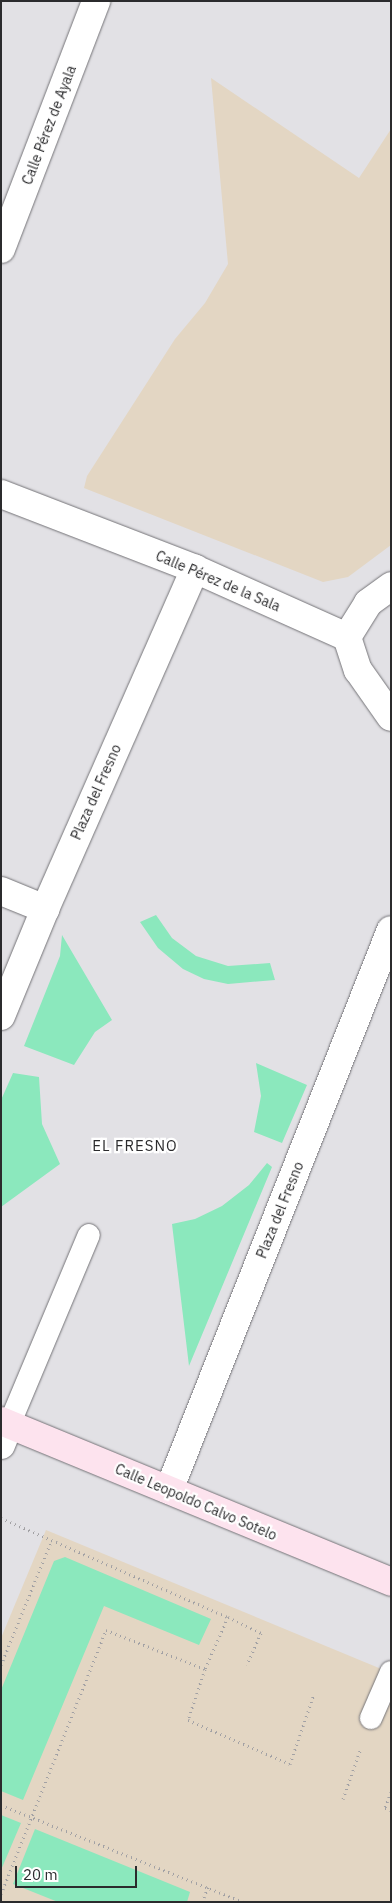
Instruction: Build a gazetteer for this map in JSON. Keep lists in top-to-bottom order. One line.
{"streets":{"street":["Calle Pérez de Ayala","Calle Pérez de la Sala","Plaza del Fresno","Calle Leopoldo Calvo Sotelo"]},"crossings":[["Calle Pérez de la Sala","Plaza del Fresno"],["Plaza del Fresno","Calle Leopoldo Calvo Sotelo"]],"districts":["EL FRESNO"],"scale_bar":"20 m"}
